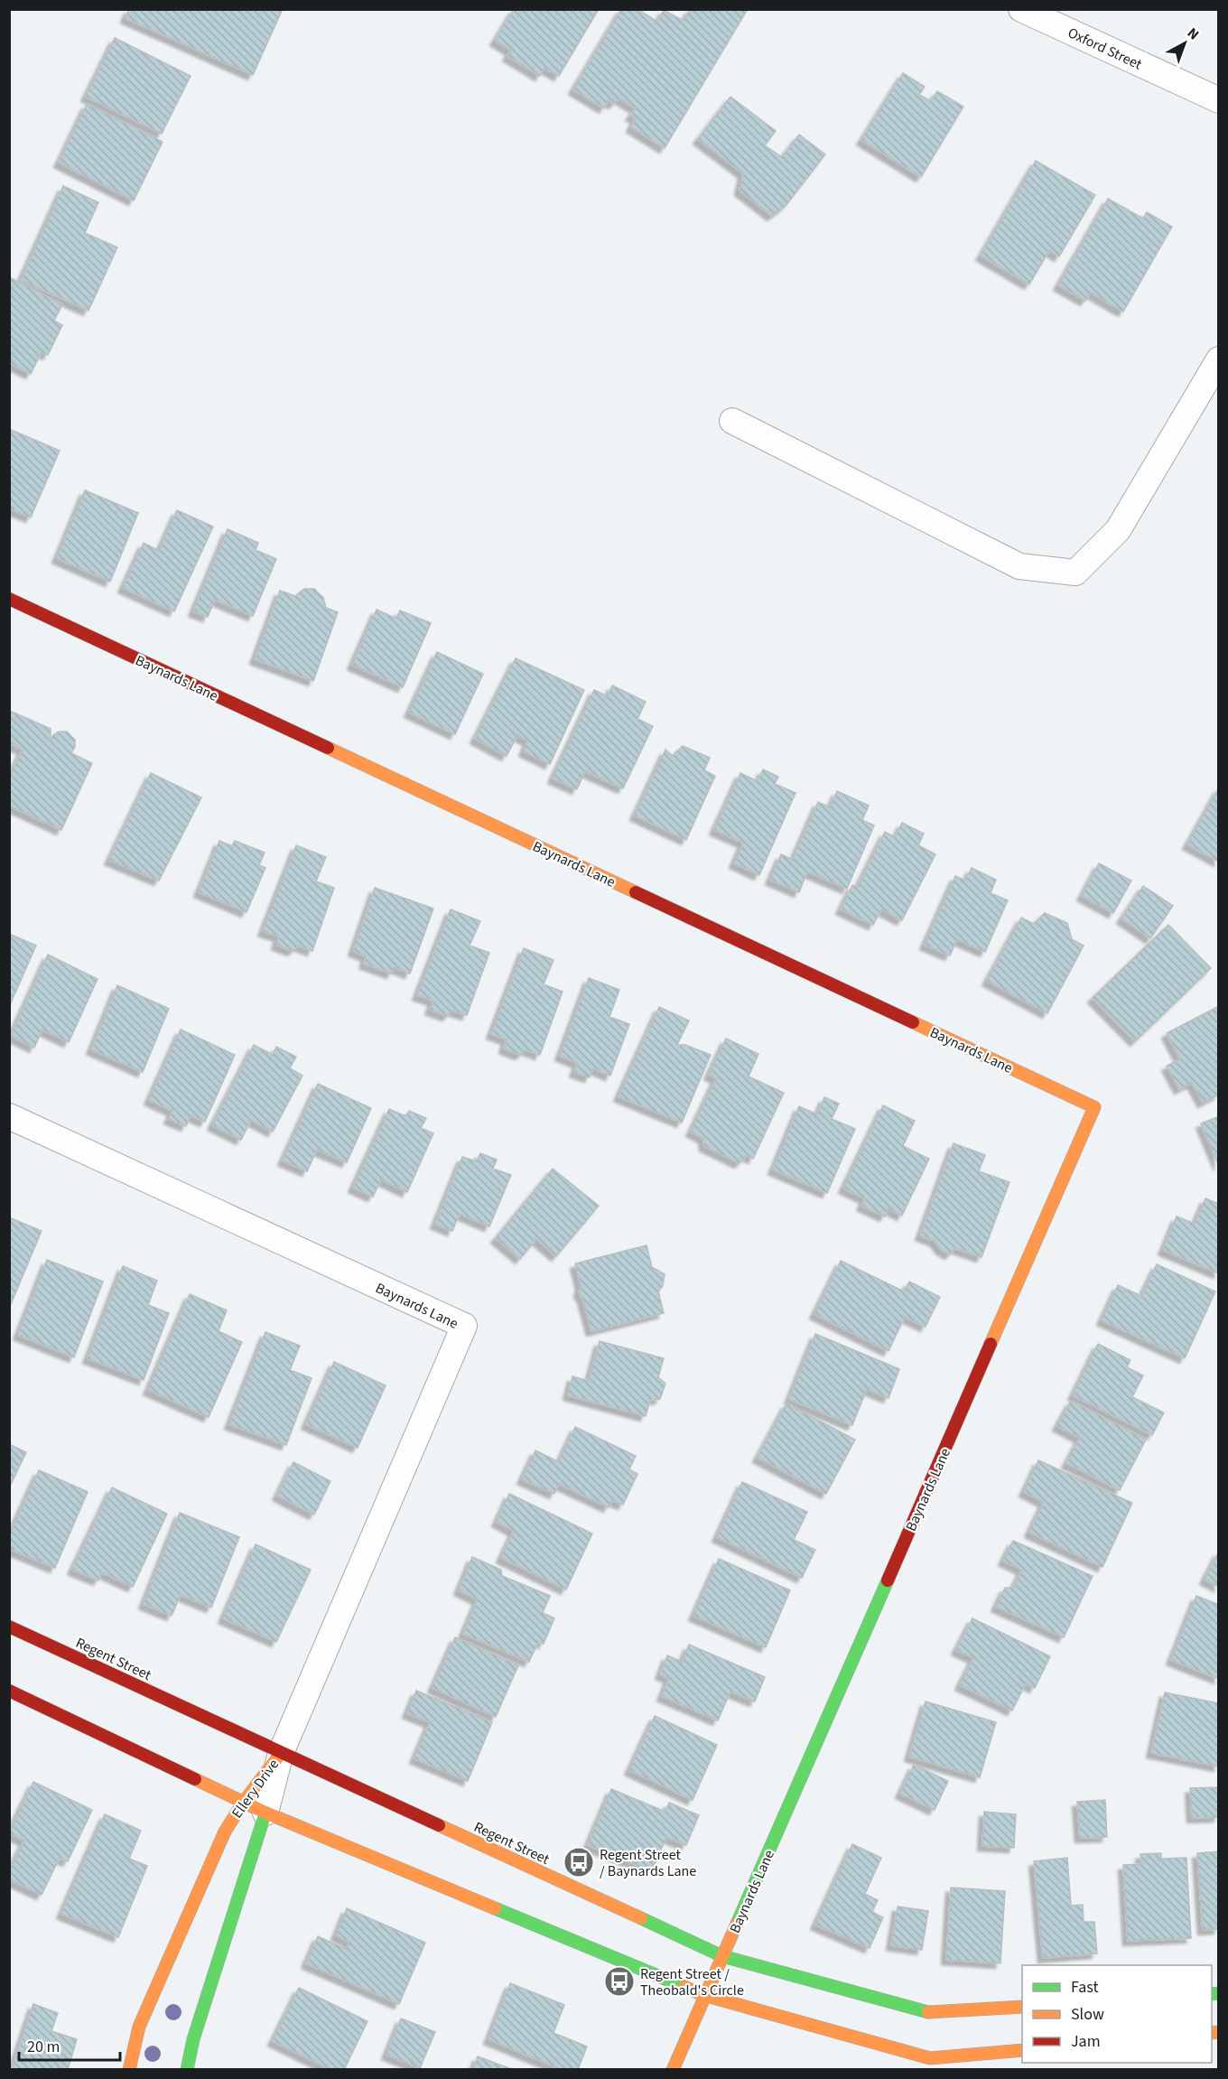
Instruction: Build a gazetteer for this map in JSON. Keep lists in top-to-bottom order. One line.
{"streets":{"street":["Oxford Street","Baynards Lane","Regent Street","Ellery Drive"]},"crossings":[["Baynards Lane","Regent Street"],["Baynards Lane","Ellery Drive"],["Regent Street","Ellery Drive"]],"places":{"bus stop":["Regent Street / Baynards Lane","Regent Street / Theobald's Circle"]},"legend":["Fast","Slow","Jam"],"scale_bar":"20 m","north":"top right"}
